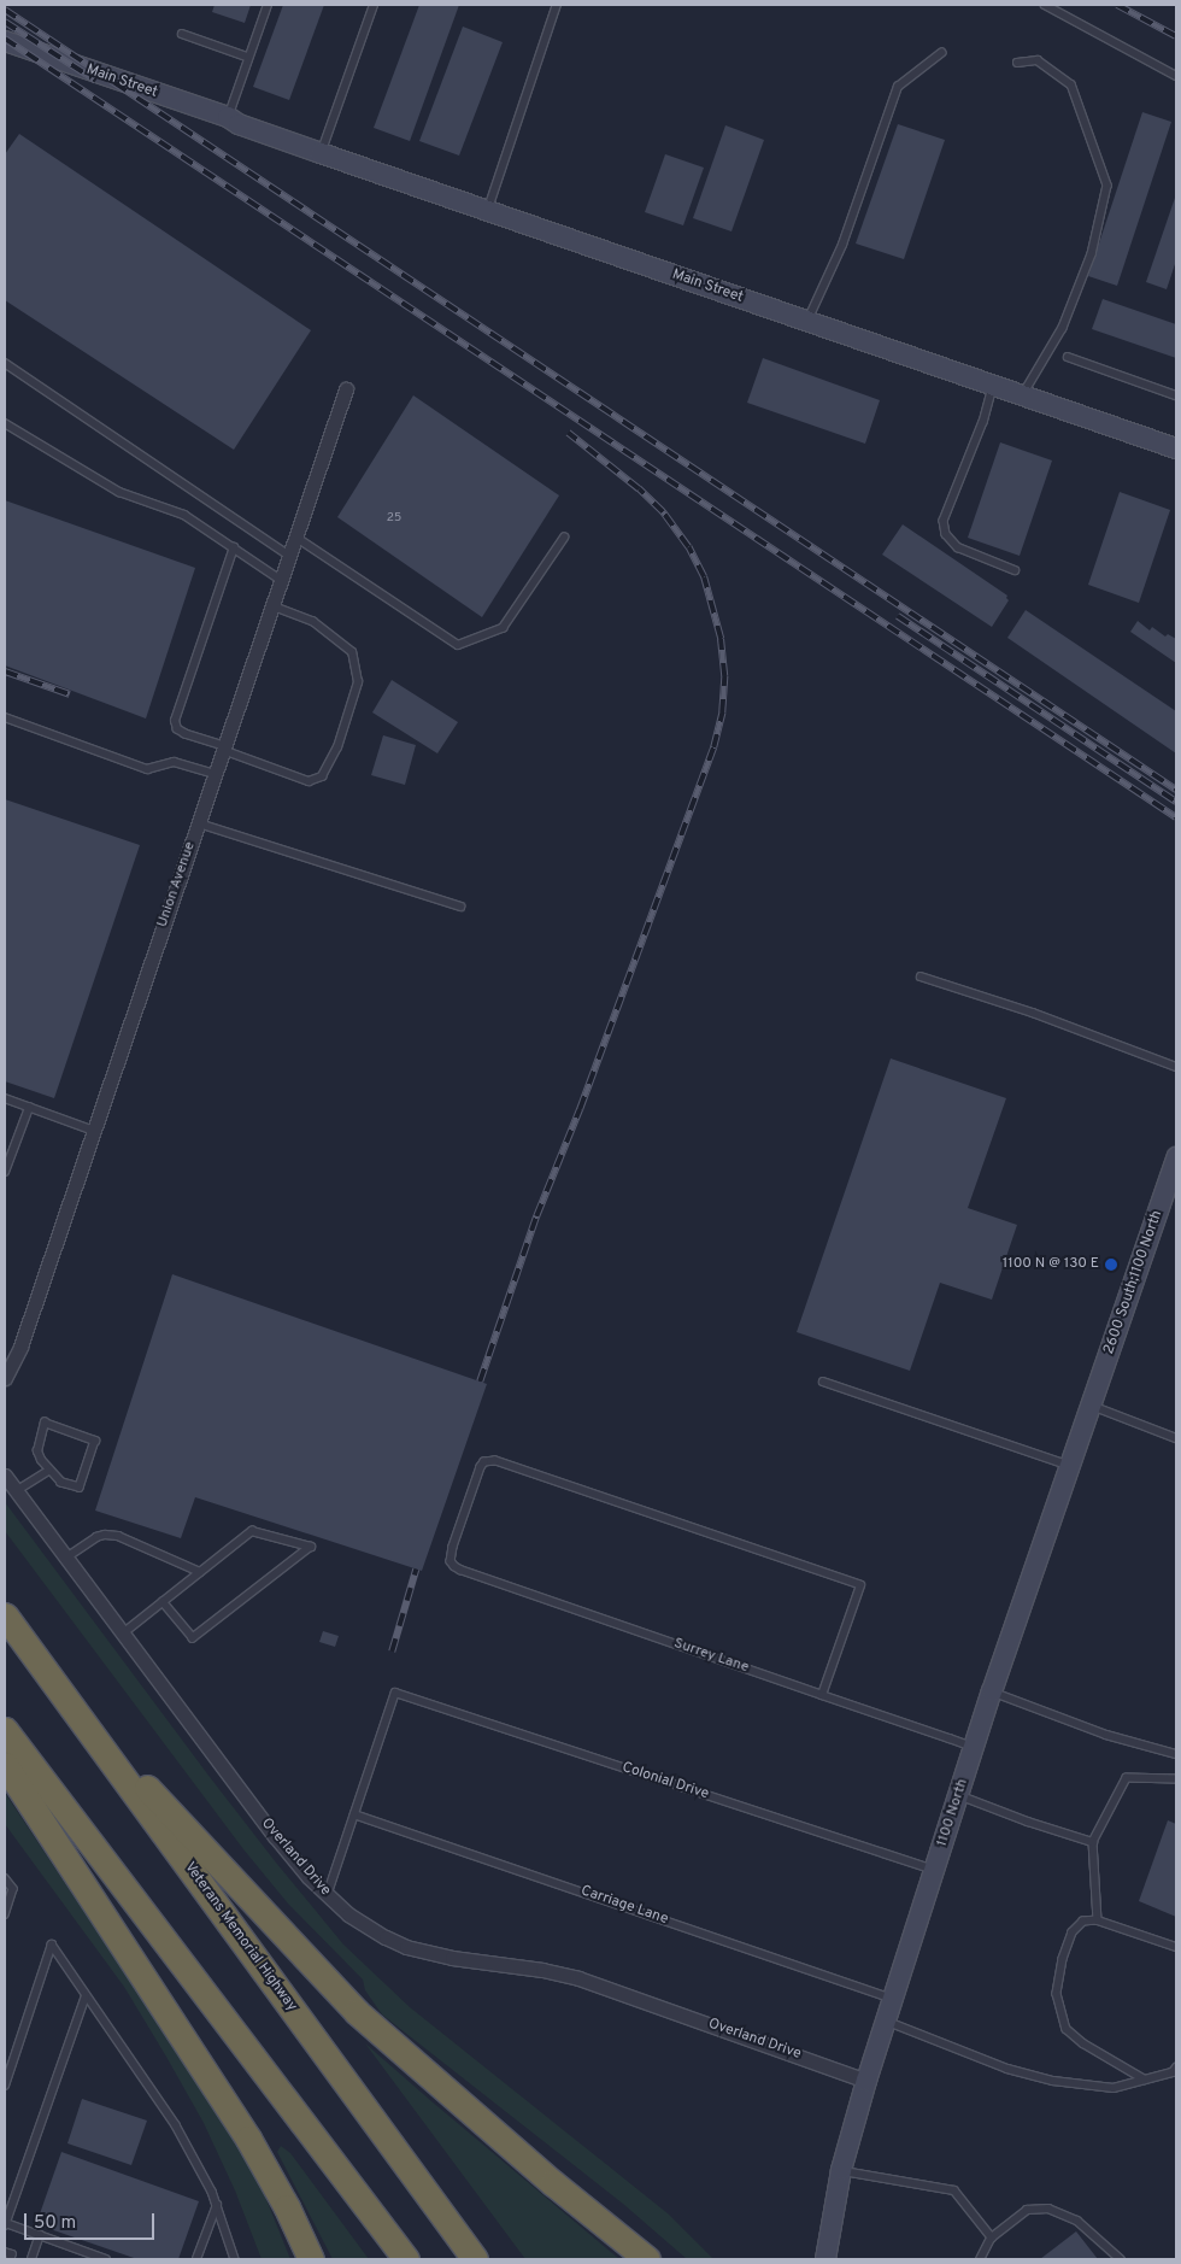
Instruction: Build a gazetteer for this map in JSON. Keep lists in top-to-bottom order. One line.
{"streets":{"highway":["Veterans Memorial Highway"],"street":["Main Street","Union Avenue","2600 South;1100 North","1100 North","Overland Drive"],"lane":["Surrey Lane","Colonial Drive","Carriage Lane"]},"crossings":[["2600 South;1100 North","1100 North"],["Surrey Lane","1100 North"],["Colonial Drive","1100 North"],["Colonial Drive","Carriage Lane"],["1100 North","Overland Drive"],["1100 North","Carriage Lane"]],"places":["1100 N @ 130 E"],"house_numbers":["25"],"scale_bar":"50 m"}
